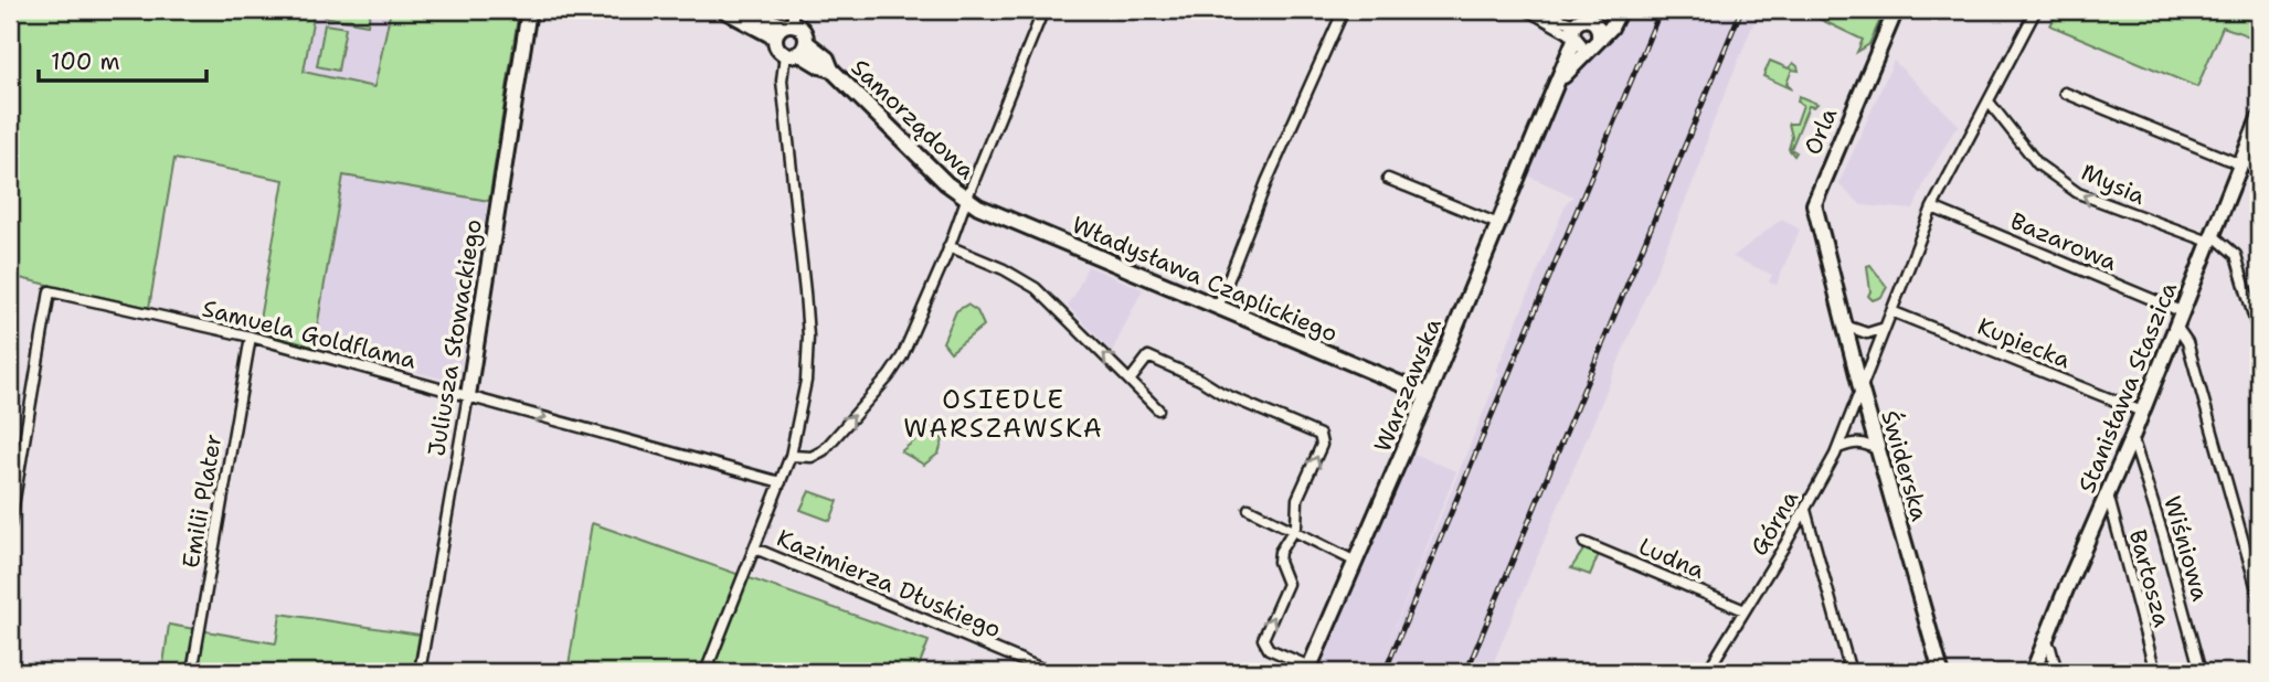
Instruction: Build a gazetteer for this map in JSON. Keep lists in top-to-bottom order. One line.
{"streets":{"street":["Samorządowa","Orla","Mysia","Bazarowa","Władysława Czaplickiego","Samuela Goldflama","Juliusza Słowackiego","Kupiecka","Warszawska","Stanisława Staszica","Świderska","Emilii Plater","Górna","Wiśniowa","Ludna","Bartosza","Kazimierza Dłuskiego"]},"crossings":[["Samorządowa","Władysława Czaplickiego"],["Orla","Świderska"],["Mysia","Stanisława Staszica"],["Mysia","Górna"],["Bazarowa","Stanisława Staszica"],["Bazarowa","Górna"],["Władysława Czaplickiego","Warszawska"],["Samuela Goldflama","Juliusza Słowackiego"],["Samuela Goldflama","Emilii Plater"],["Kupiecka","Stanisława Staszica"],["Kupiecka","Górna"],["Stanisława Staszica","Wiśniowa"],["Stanisława Staszica","Bartosza"],["Świderska","Górna"],["Górna","Ludna"]],"one_way":["Mysia"],"districts":["OSIEDLE WARSZAWSKA"],"scale_bar":"100 m"}
